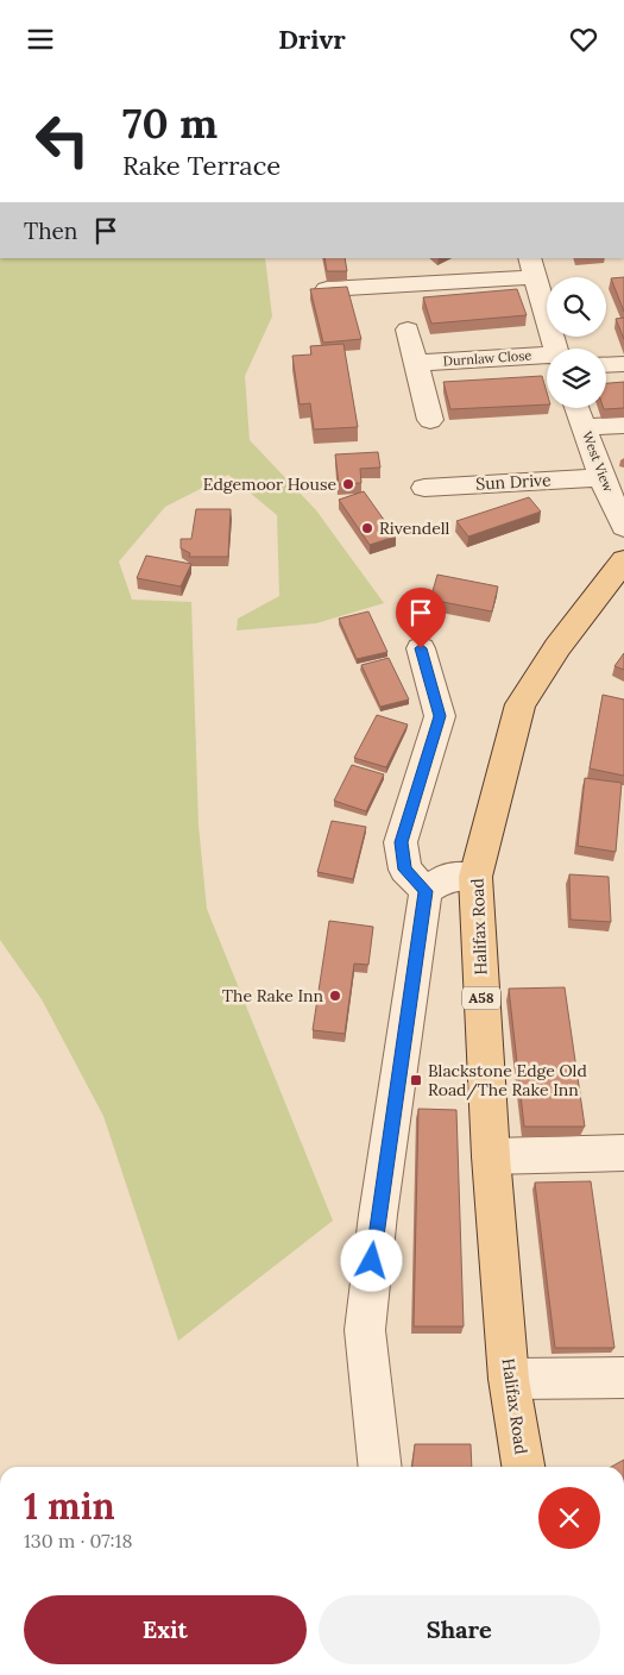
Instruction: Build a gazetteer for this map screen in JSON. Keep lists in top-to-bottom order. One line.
{"streets":{"main road":["Halifax Road","A58"],"street":["Durnlaw Close","West View","Sun Drive"]},"crossings":[["West View","Sun Drive"]],"places":{"other":["Edgemoor House","Rivendell","The Rake Inn"],"transit":["Blackstone Edge Old Road/The Rake Inn"]},"page":{"header":"Drivr","turn":["70 m","Rake Terrace"],"then":"Then","heading":["1 min","130 m · 07:18"],"buttons":["Exit","Share"]}}
